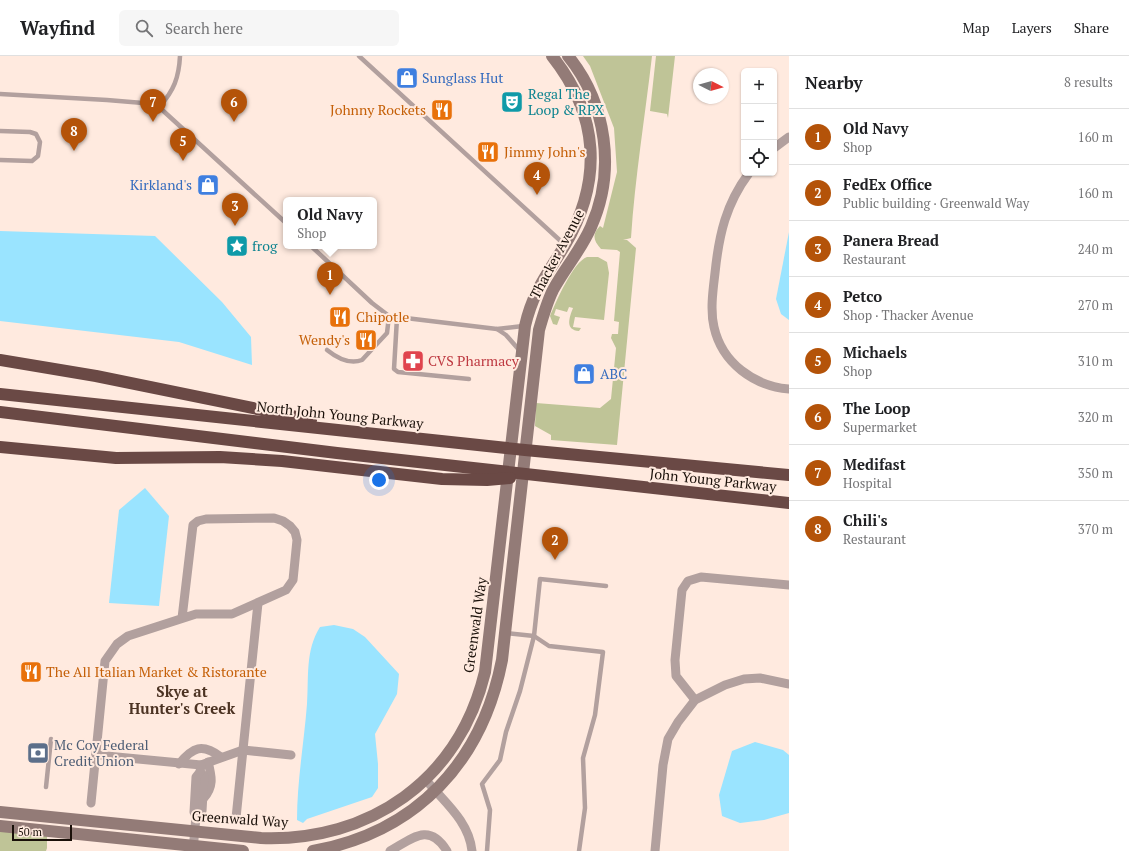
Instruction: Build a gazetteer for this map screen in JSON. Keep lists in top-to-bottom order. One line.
{"streets":{"highway":["North John Young Parkway","John Young Parkway"],"street":["Thacker Avenue","Greenwald Way"]},"crossings":[["Thacker Avenue","North John Young Parkway"],["Thacker Avenue","John Young Parkway"],["Thacker Avenue","Greenwald Way"],["North John Young Parkway","John Young Parkway"]],"districts":["Skye at Hunter's Creek"],"places":{"shop":["Sunglass Hut","Kirkland's","ABC"],"theatre":["Regal The Loop & RPX"],"restaurant":["Johnny Rockets","Jimmy John's","Chipotle","Wendy's","The All Italian Market & Ristorante"],"place":["frog"],"pharmacy":["CVS Pharmacy"],"bank":["Mc Coy Federal Credit Union"]},"scale_bar":"50 m","north":"right","page":{"header":"Wayfind","search":"Search here","nav":["Map","Layers","Share"],"heading":["Nearby","8 results"],"map_buttons":["+","−"],"pins":["6","7","8","5","4","3","1","2"],"list":[{"mark":"1","name":"Old Navy","note":"Shop","value":"160 m"},{"mark":"2","name":"FedEx Office","note":"Public building · Greenwald Way","value":"160 m"},{"mark":"3","name":"Panera Bread","note":"Restaurant","value":"240 m"},{"mark":"4","name":"Petco","note":"Shop · Thacker Avenue","value":"270 m"},{"mark":"5","name":"Michaels","note":"Shop","value":"310 m"},{"mark":"6","name":"The Loop","note":"Supermarket","value":"320 m"},{"mark":"7","name":"Medifast","note":"Hospital","value":"350 m"},{"mark":"8","name":"Chili's","note":"Restaurant","value":"370 m"}],"popup":["Old Navy","Shop"],"scale":"50 m"}}
